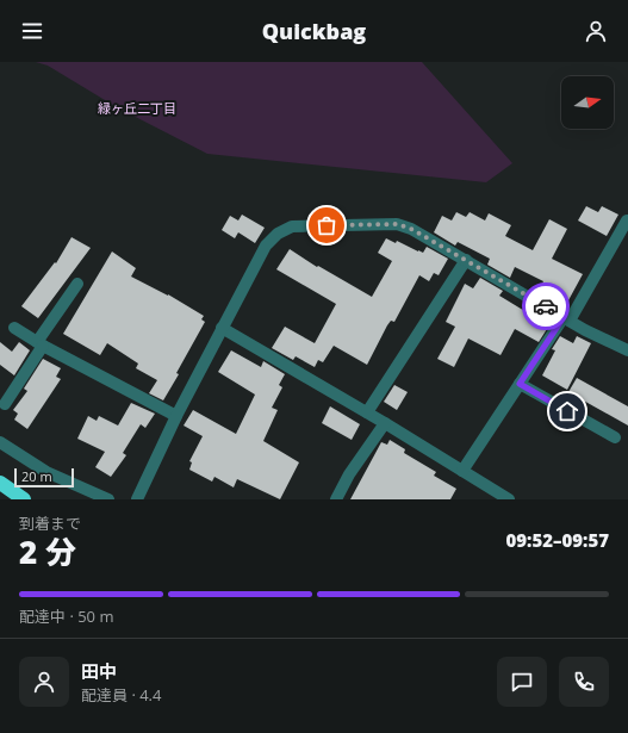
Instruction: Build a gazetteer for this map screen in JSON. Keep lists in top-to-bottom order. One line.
{"districts":["緑ヶ丘二丁目"],"scale_bar":"20 m","north":"right","page":{"header":"Quickbag","scale":"20 m","heading":["2 分","到着まで","09:52–09:57"],"panel":["田中","配達員 · 4.4"],"bar":"配達中 · 50 m"}}
